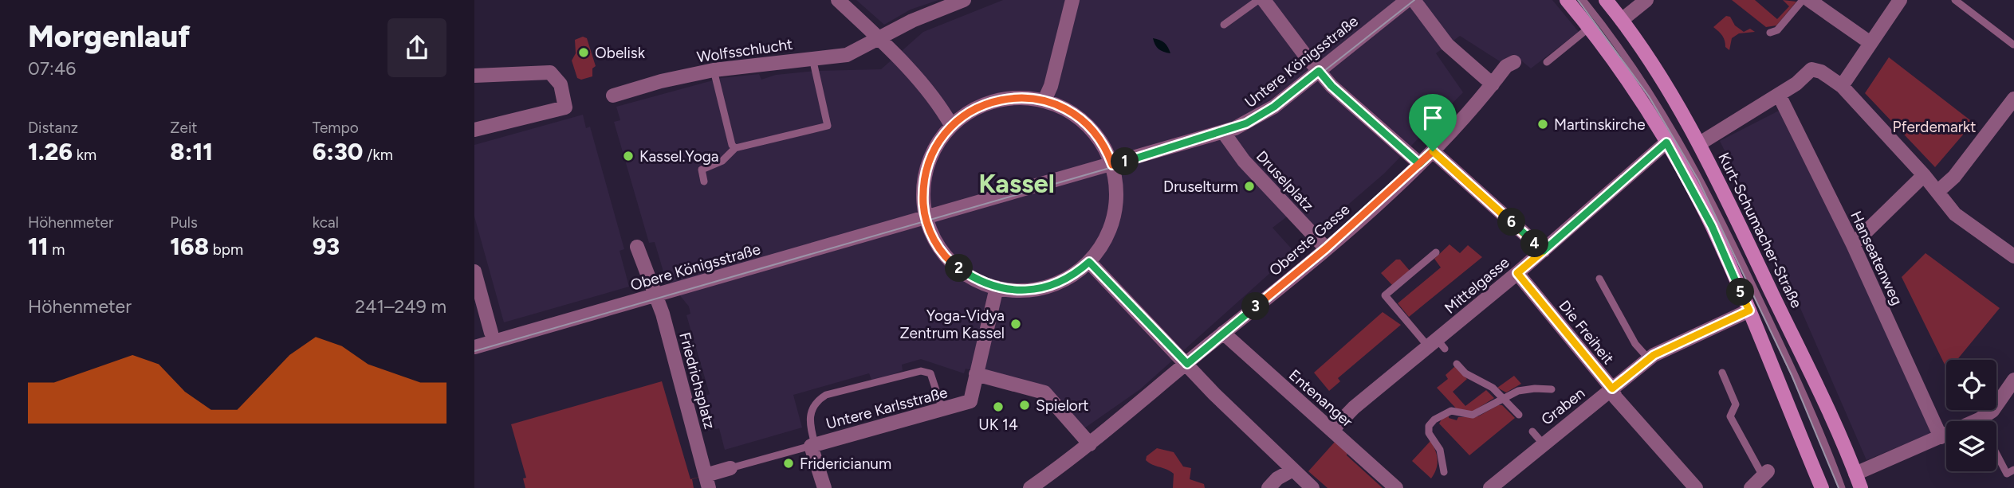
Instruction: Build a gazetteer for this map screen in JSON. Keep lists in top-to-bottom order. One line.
{"streets":{"main road":["Kurt-Schumacher-Straße"],"street":["Wolfsschlucht","Untere Königsstraße","Druselplatz","Oberste Gasse","Hanseatenweg","Obere Königsstraße","Mittelgasse","Die Freiheit","Friedrichsplatz","Entenanger","Graben","Untere Karlsstraße"]},"crossings":[["Untere Königsstraße","Druselplatz"],["Untere Königsstraße","Obere Königsstraße"],["Druselplatz","Oberste Gasse"],["Oberste Gasse","Entenanger"],["Obere Königsstraße","Friedrichsplatz"],["Mittelgasse","Die Freiheit"],["Mittelgasse","Entenanger"],["Die Freiheit","Graben"],["Friedrichsplatz","Untere Karlsstraße"]],"districts":["Kassel"],"parks":["Pferdemarkt"],"places":["Obelisk","Martinskirche","Kassel.Yoga","Druselturm","Yoga-Vidya Zentrum Kassel","Spielort","UK 14","Fridericianum"],"page":{"heading":["Morgenlauf","07:46"],"stats":[["Distanz","1.26 km"],["Zeit","8:11"],["Tempo","6:30 /km"],["Höhenmeter","11 m"],["Puls","168 bpm"],["kcal","93"]],"pins":["1","6","4","2","5","3"],"chart":["Höhenmeter","241–249 m"]}}
